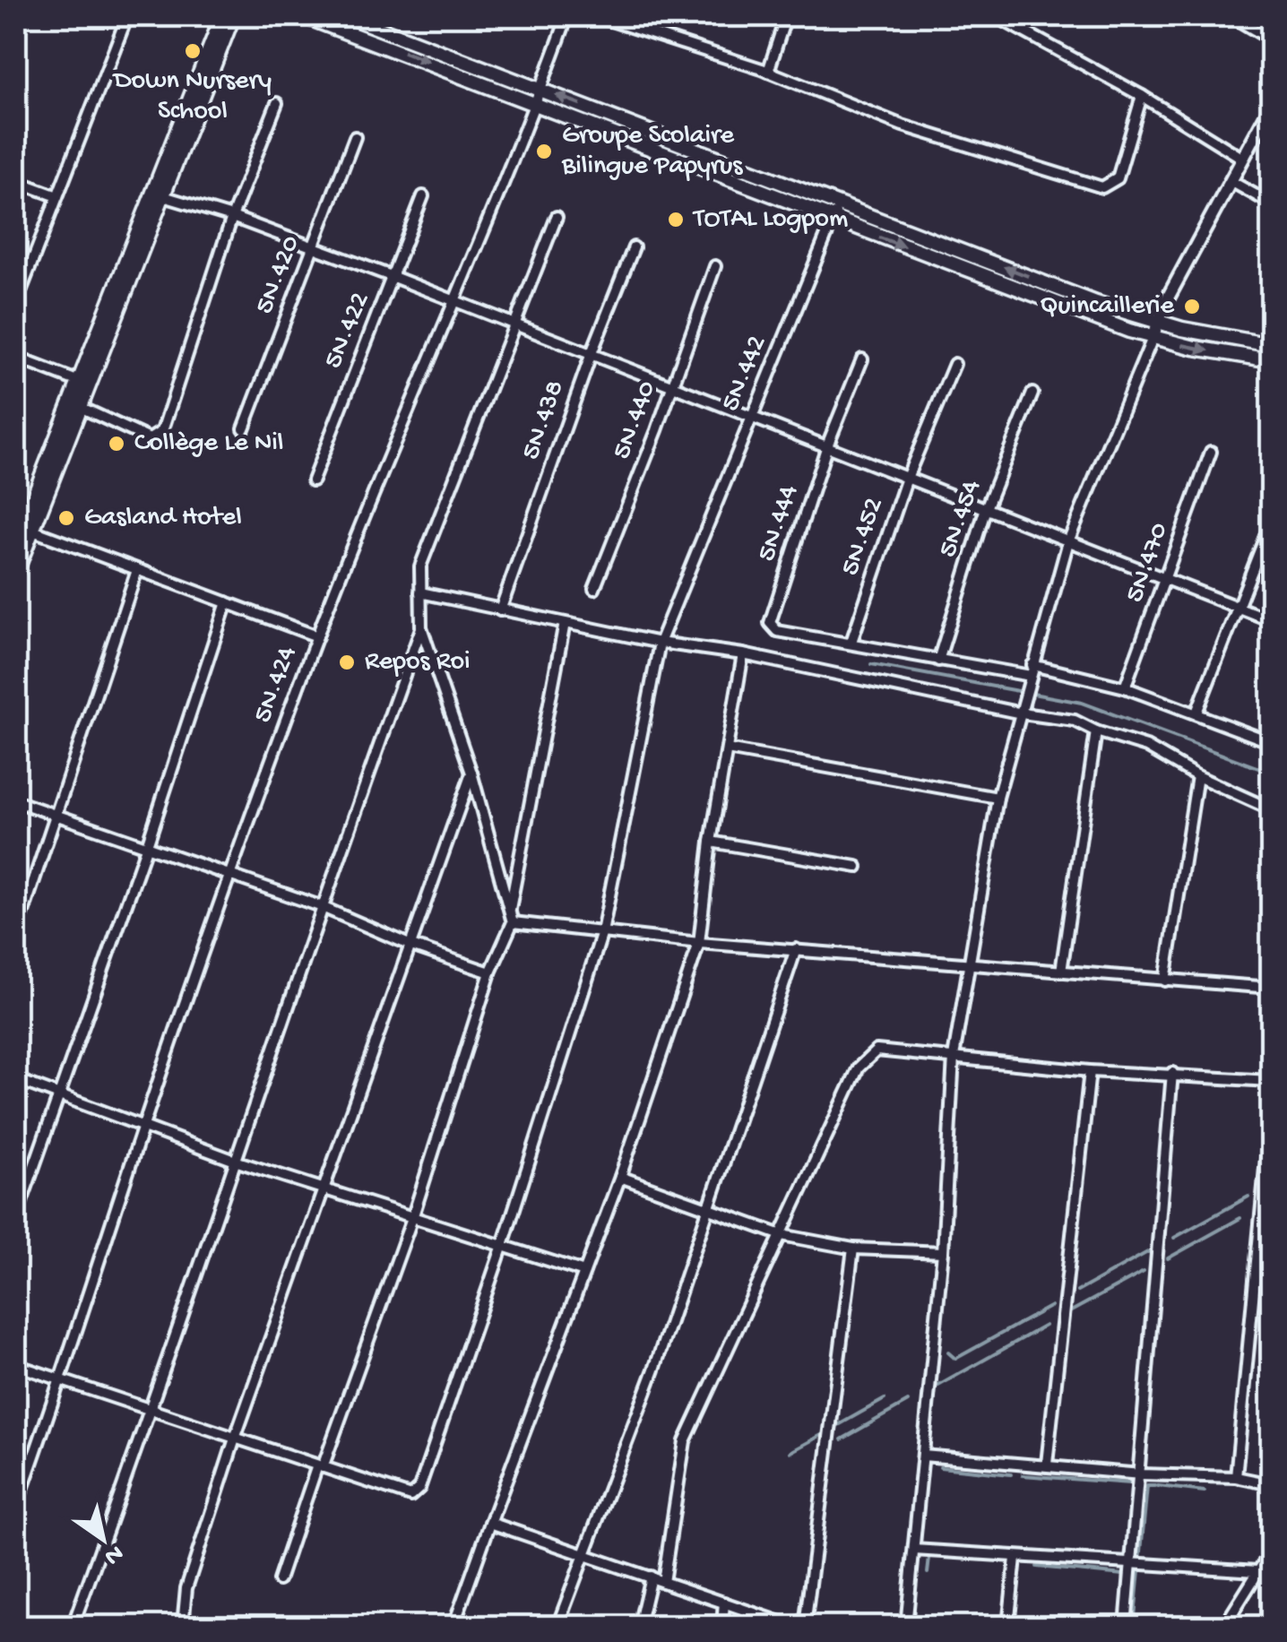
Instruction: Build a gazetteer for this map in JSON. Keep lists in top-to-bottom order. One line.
{"streets":{"street":["5N.420","5N.422","5N.442","5N.438","5N.440","5N.454","5N.444","5N.452","5N.470","5N.424"]},"crossings":[["5N.444","5N.452"]],"places":["Down Nursery School","Groupe Scolaire Bilingue Papyrus","TOTAL Logpom","Quincaillerie","Collège Le Nil","Gasland Hotel","Repos Roi"],"north":"bottom right"}
